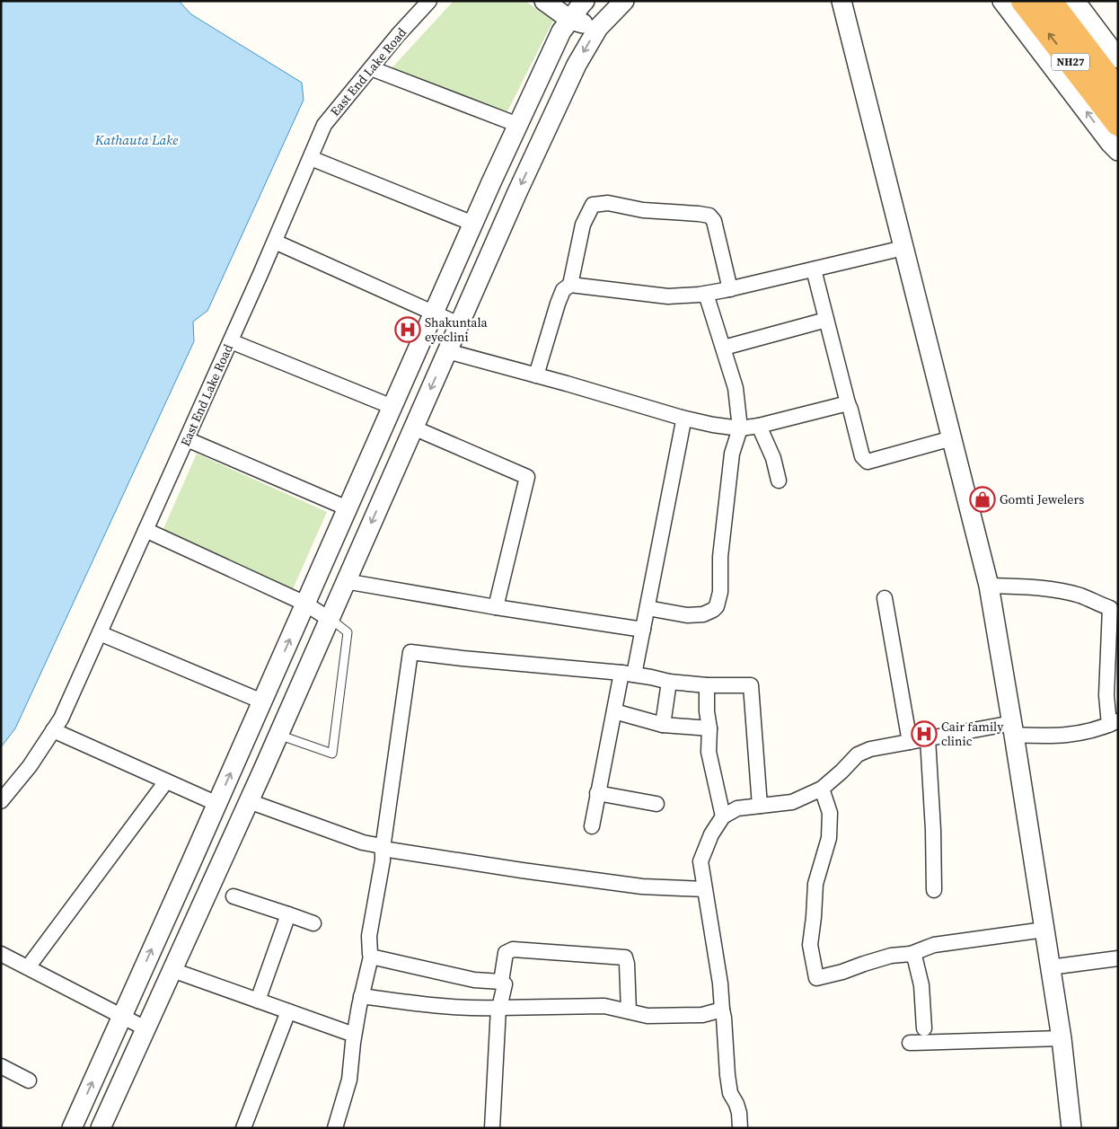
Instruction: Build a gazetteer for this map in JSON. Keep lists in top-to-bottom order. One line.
{"streets":{"highway":["NH27"],"street":["East End Lake Road"]},"water":["Kathauta Lake"],"places":{"hospital":["Shakuntala eyeclini","Cair family clinic"],"shop":["Gomti Jewelers"]}}
